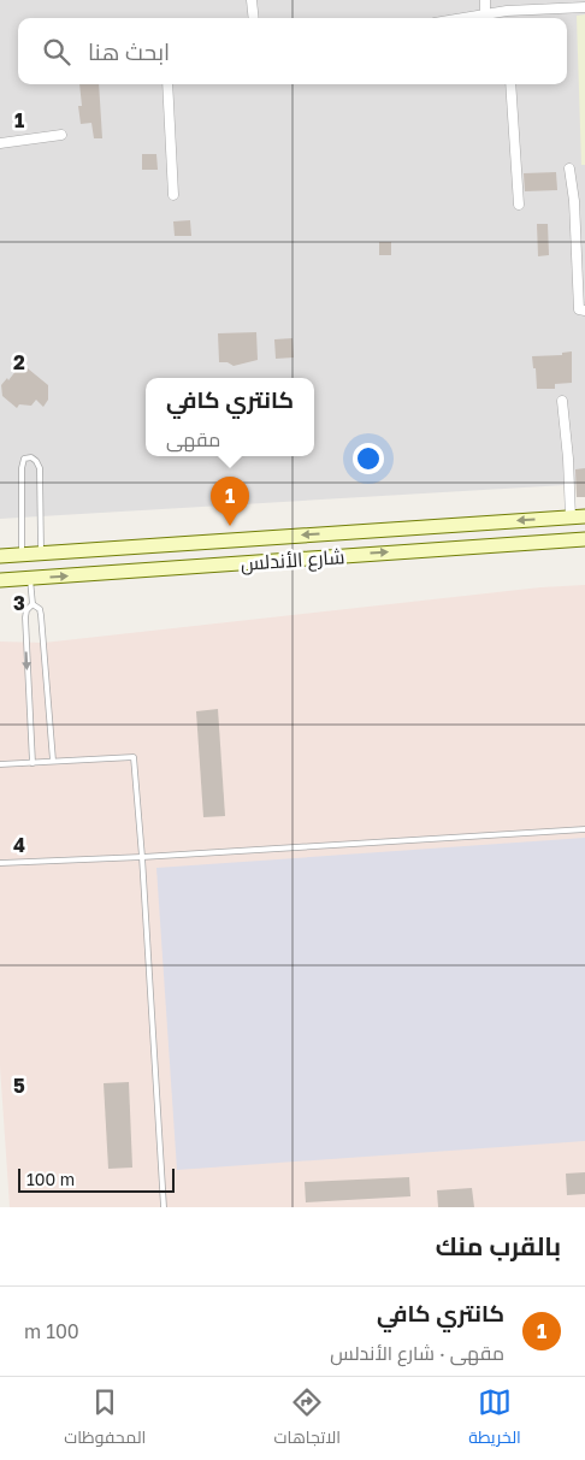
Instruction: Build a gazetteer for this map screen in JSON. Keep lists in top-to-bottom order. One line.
{"streets":{"main road":["شارع الأندلس"]},"scale_bar":"100 m","page":{"search":"ابحث هنا","popup":["كانتري كافي","مقهى"],"pins":"1","scale":"100 m","heading":"بالقرب منك","list":[{"mark":"1","name":"كانتري كافي","note":"مقهى · شارع الأندلس","value":"100 m"}],"nav":["الخريطة","الاتجاهات","المحفوظات"]},"grid":{"rows":["1","2","3","4","5"]}}
